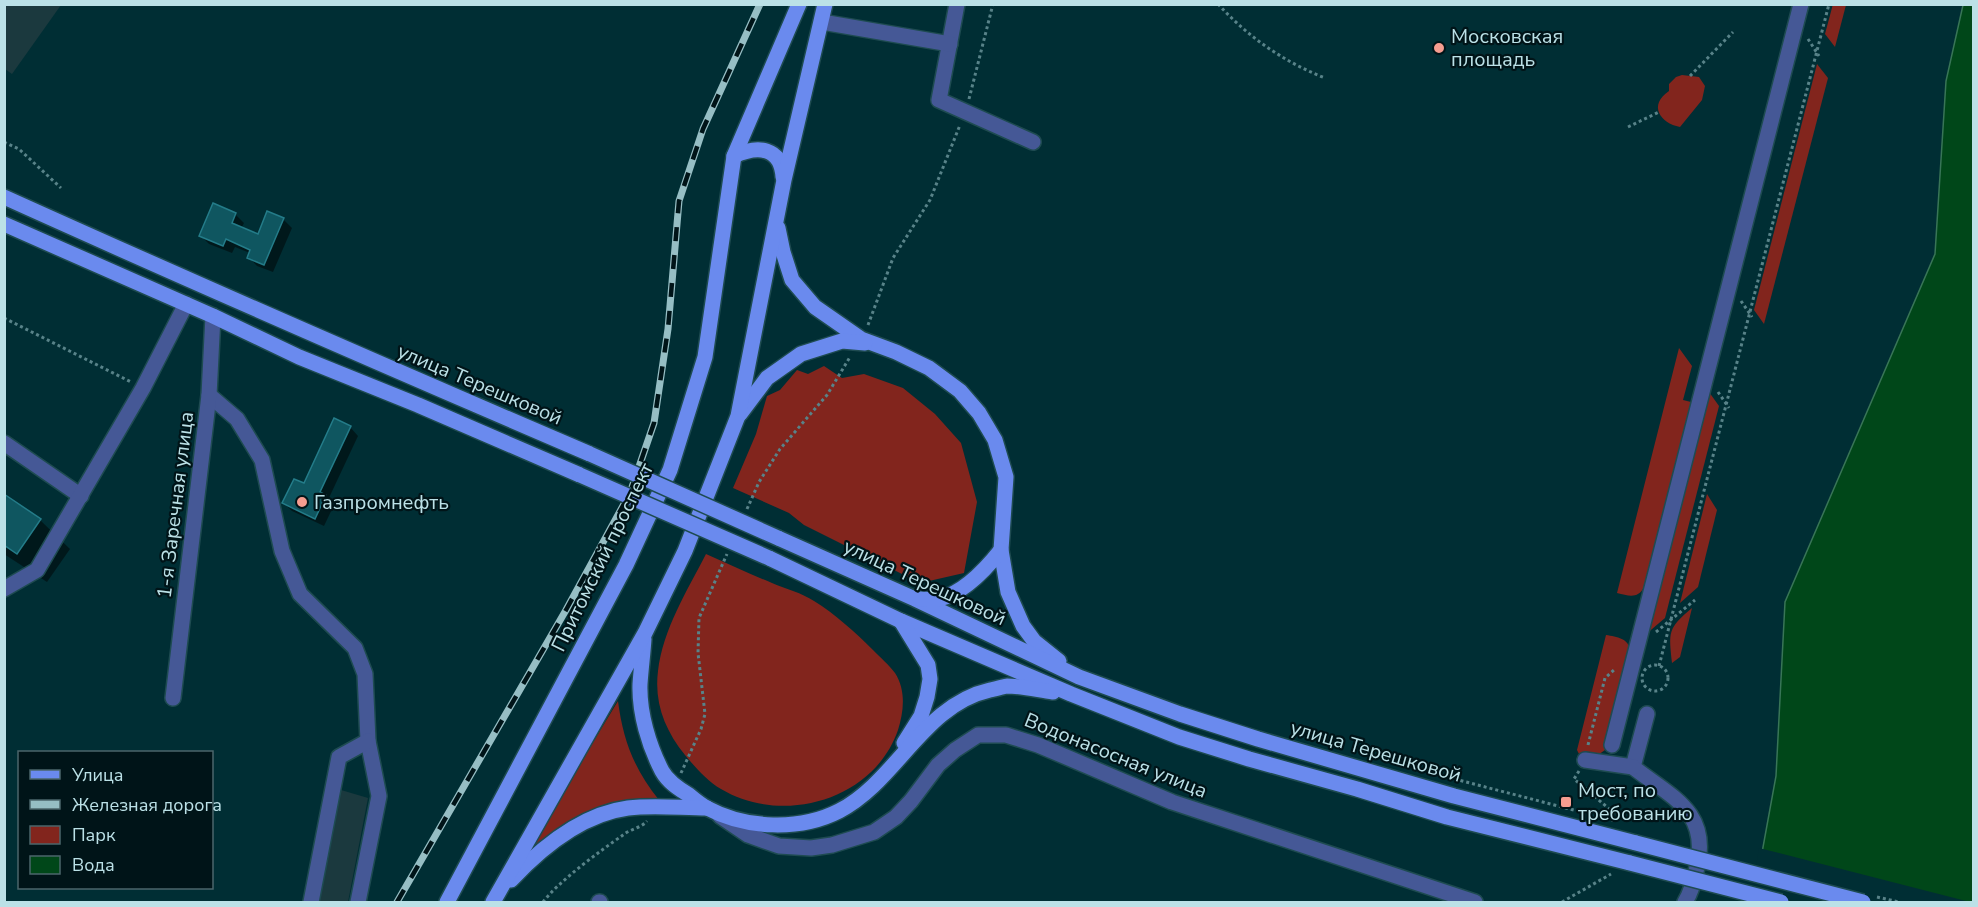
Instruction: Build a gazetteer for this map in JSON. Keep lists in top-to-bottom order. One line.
{"streets":{"main road":["улица Терешковой","Притомский проспект"],"street":["1-я Заречная улица","Водонасосная улица"]},"places":{"other":["Московская площадь","Газпромнефть"],"transit":["Мост, по требованию"]},"legend":["Улица","Железная дорога","Парк","Вода"]}
